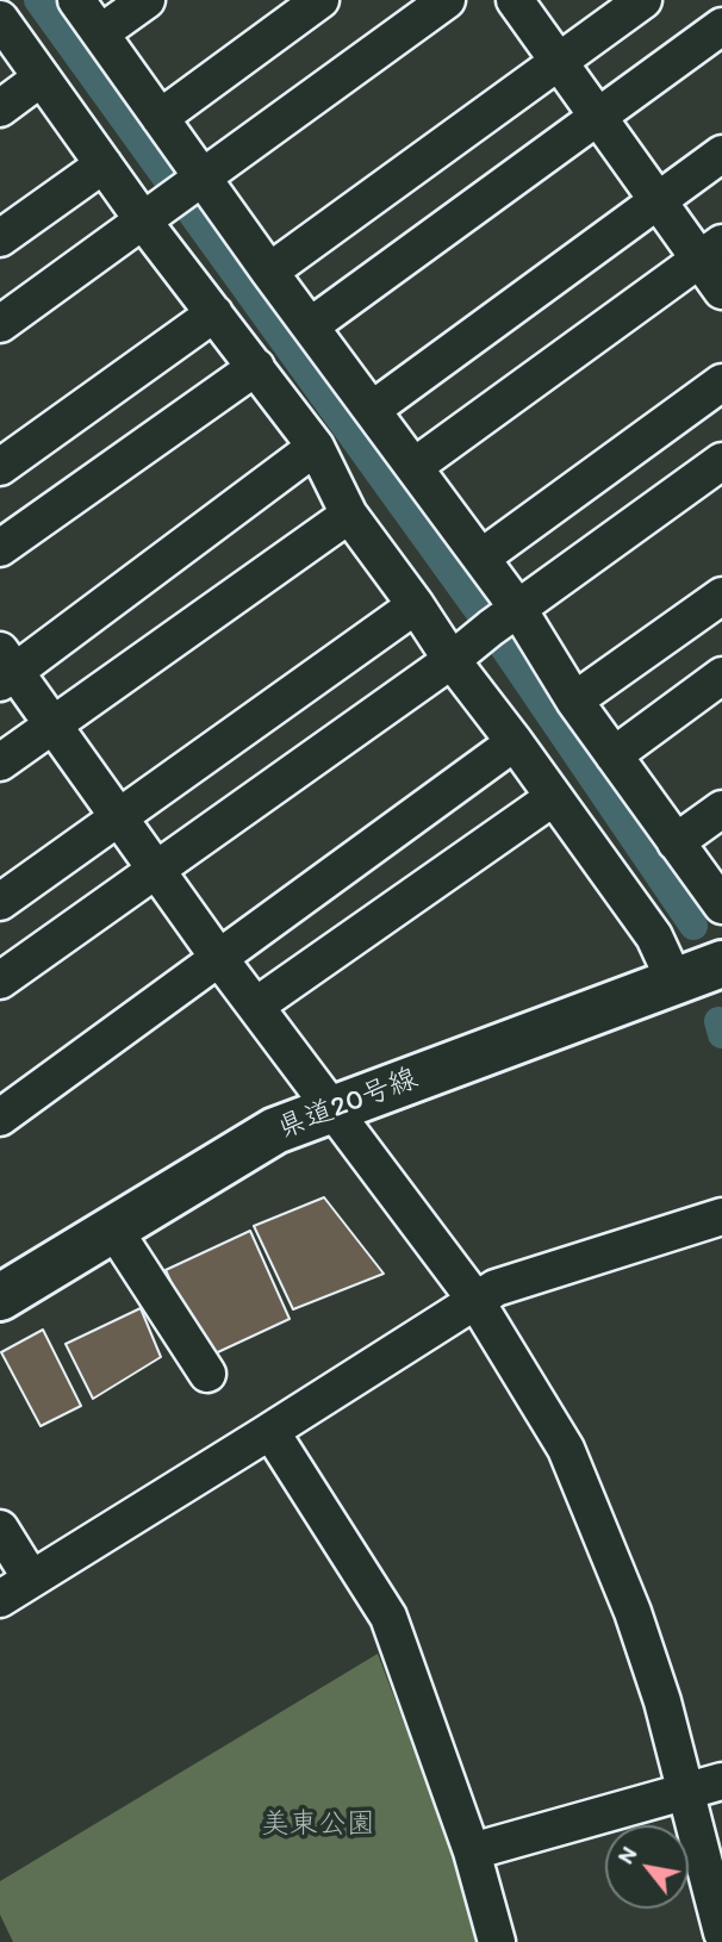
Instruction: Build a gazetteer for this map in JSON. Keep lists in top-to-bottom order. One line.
{"streets":{"main road":["県道20号線"]},"parks":["美東公園"],"north":"top left"}
